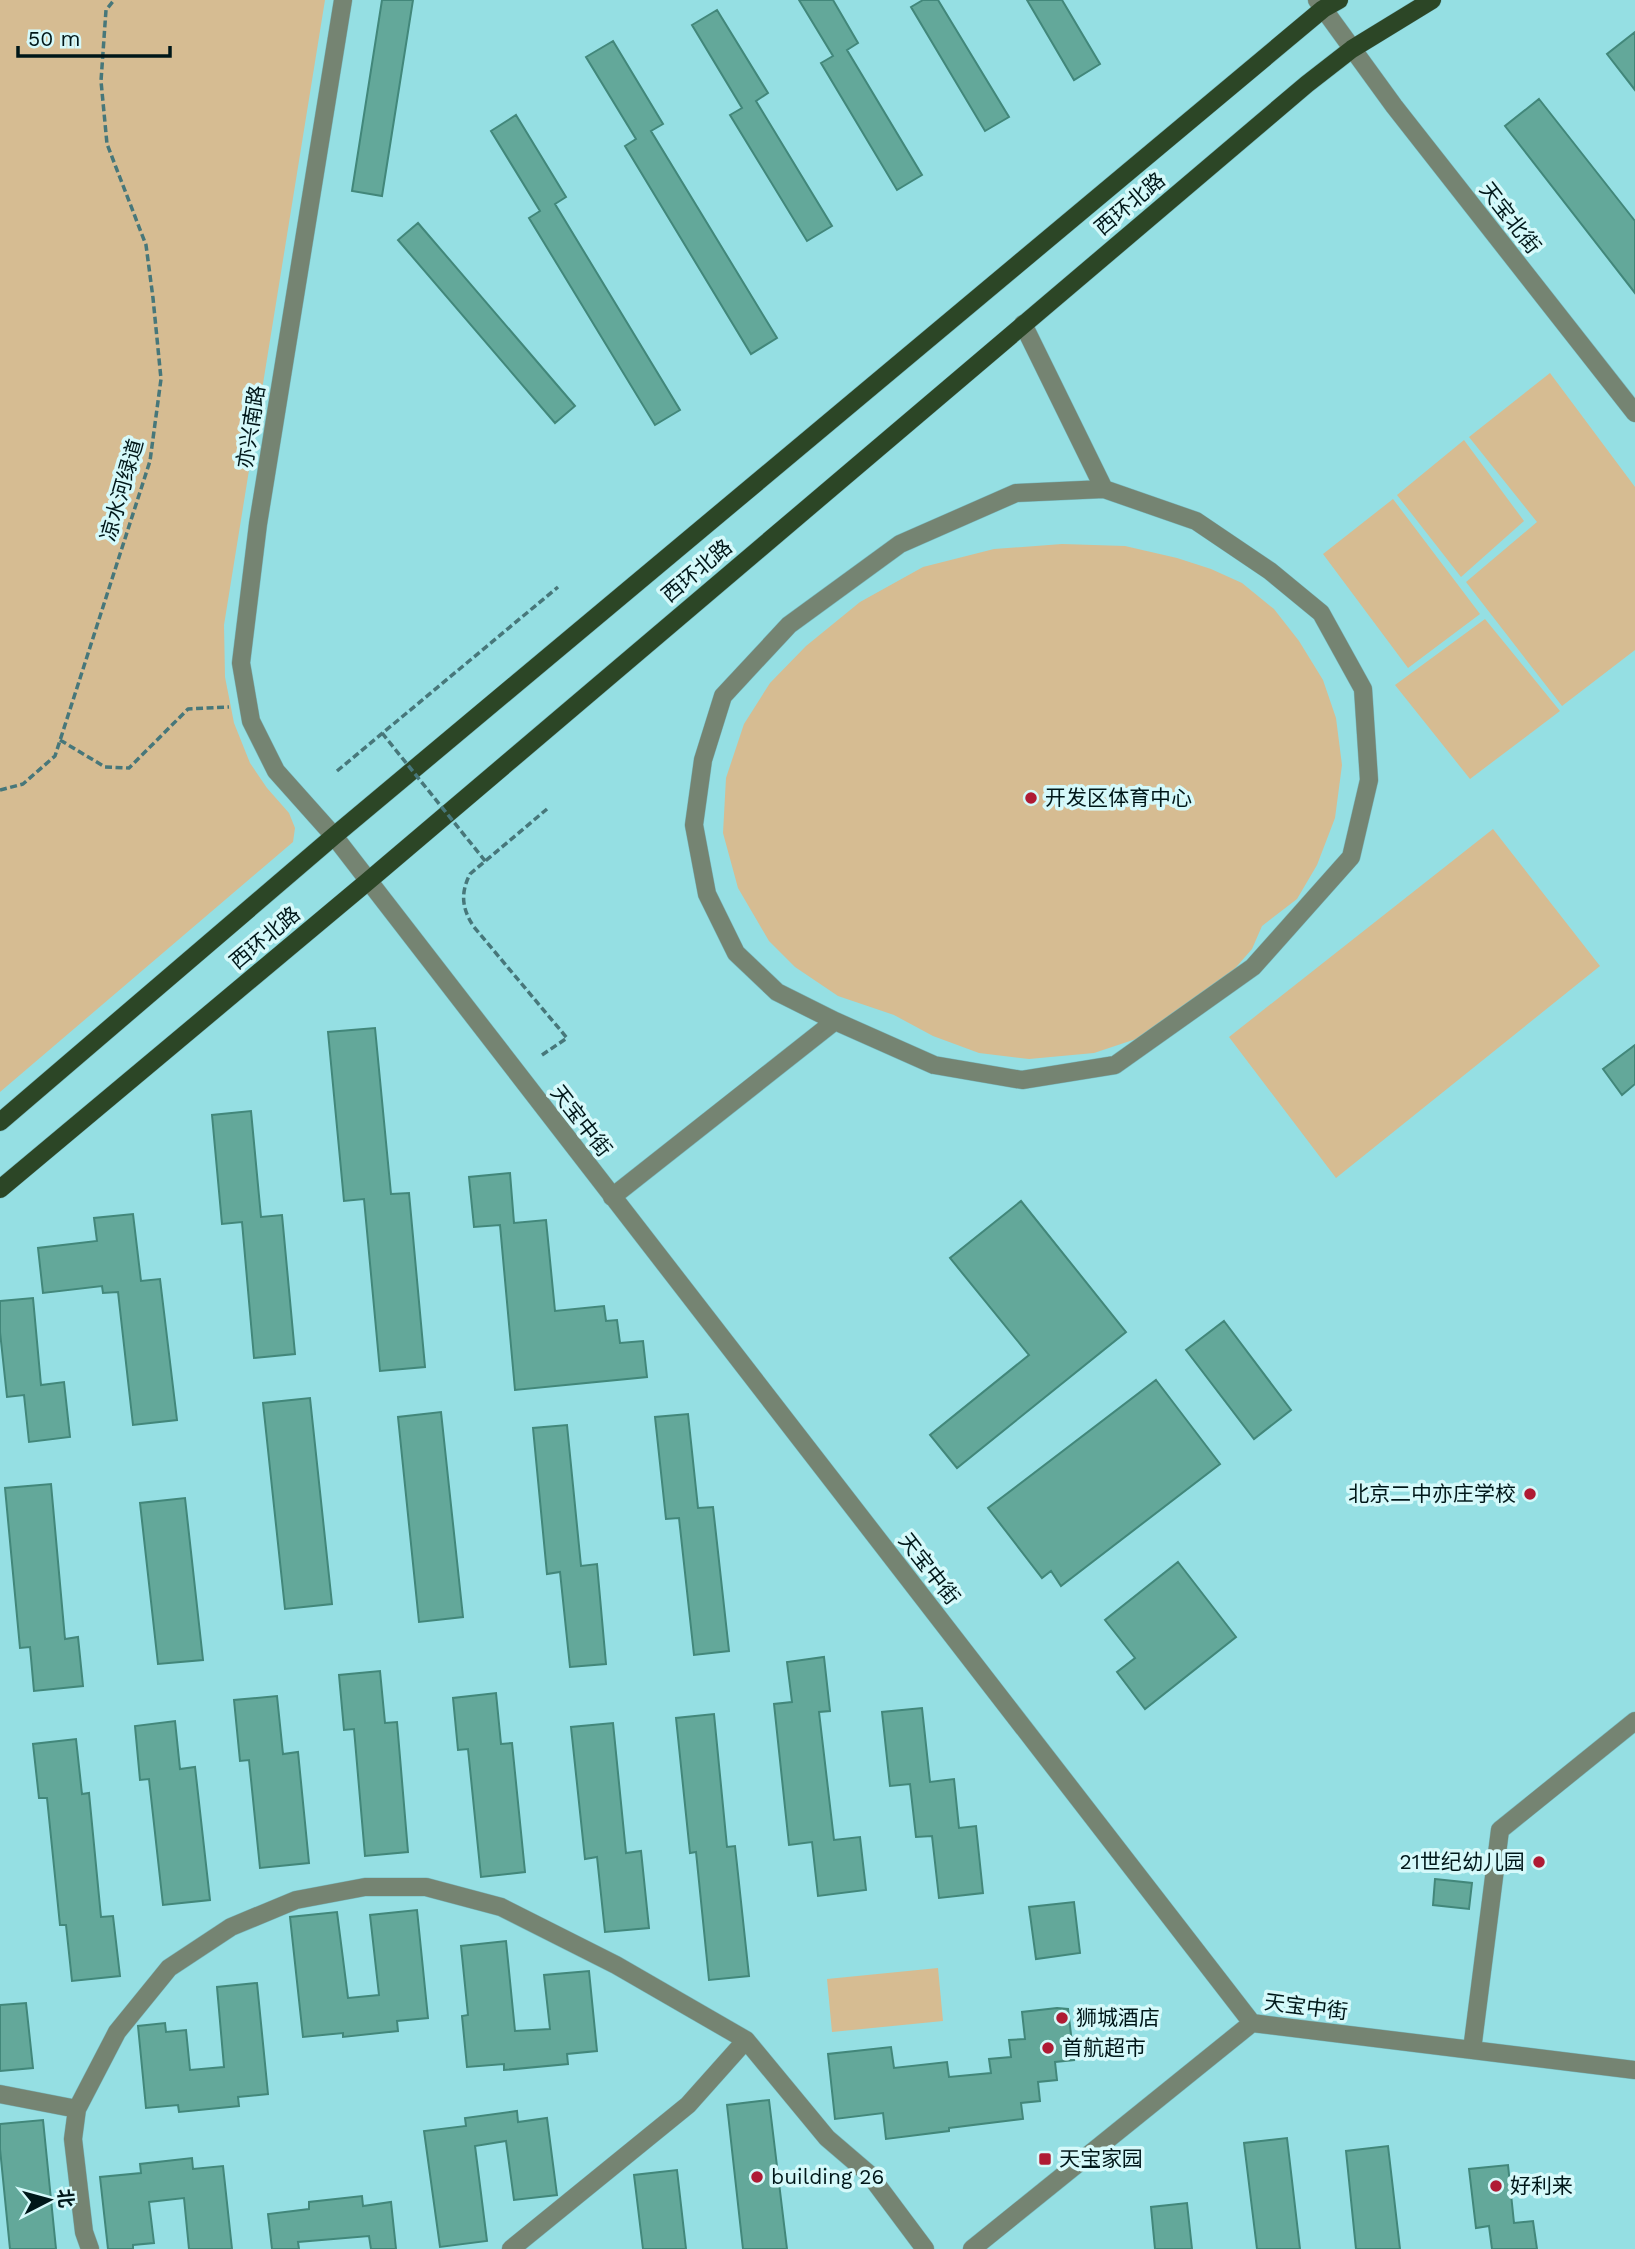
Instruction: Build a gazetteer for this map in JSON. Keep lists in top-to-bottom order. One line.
{"streets":{"main road":["西环北路"],"street":["天宝北街","亦兴南路","天宝中街"],"path":["凉水河绿道"]},"crossings":[["西环北路","天宝北街"],["西环北路","亦兴南路"],["西环北路","天宝中街"],["亦兴南路","天宝中街"]],"places":{"other":["开发区体育中心","北京二中亦庄学校","21世纪幼儿园","狮城酒店","首航超市","building 26","好利来"],"transit":["天宝家园"]},"scale_bar":"50 m","north":"right"}
